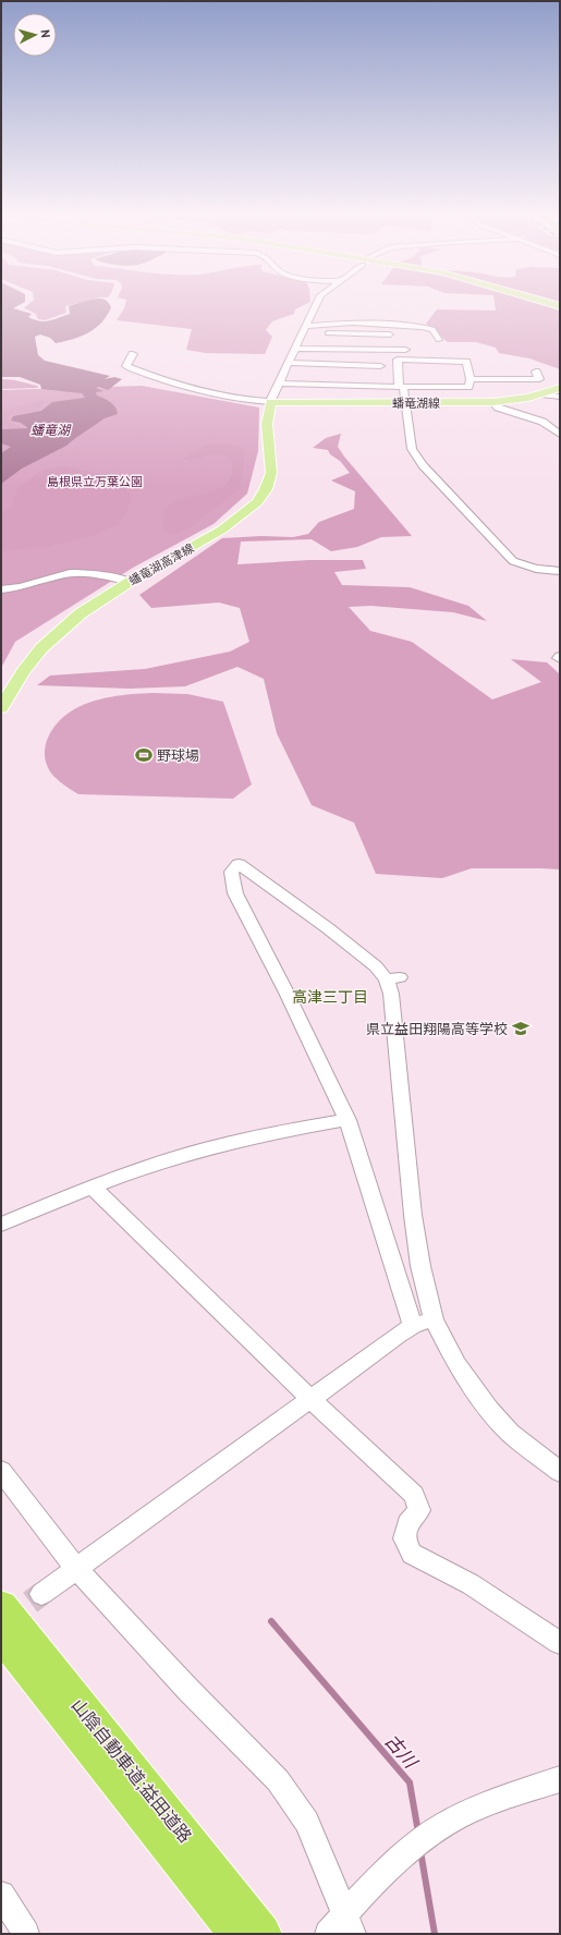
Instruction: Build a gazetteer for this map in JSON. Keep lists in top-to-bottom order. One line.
{"streets":{"highway":["山陰自動車道;益田道路"],"main road":["蟠竜湖線","蟠竜湖高津線"]},"crossings":[["蟠竜湖線","蟠竜湖高津線"]],"districts":["高津三丁目"],"water":["蟠竜湖","古川"],"parks":["島根県立万葉公園"],"places":{"sports":["野球場"],"school or university":["県立益田翔陽高等学校"]},"north":"right"}
